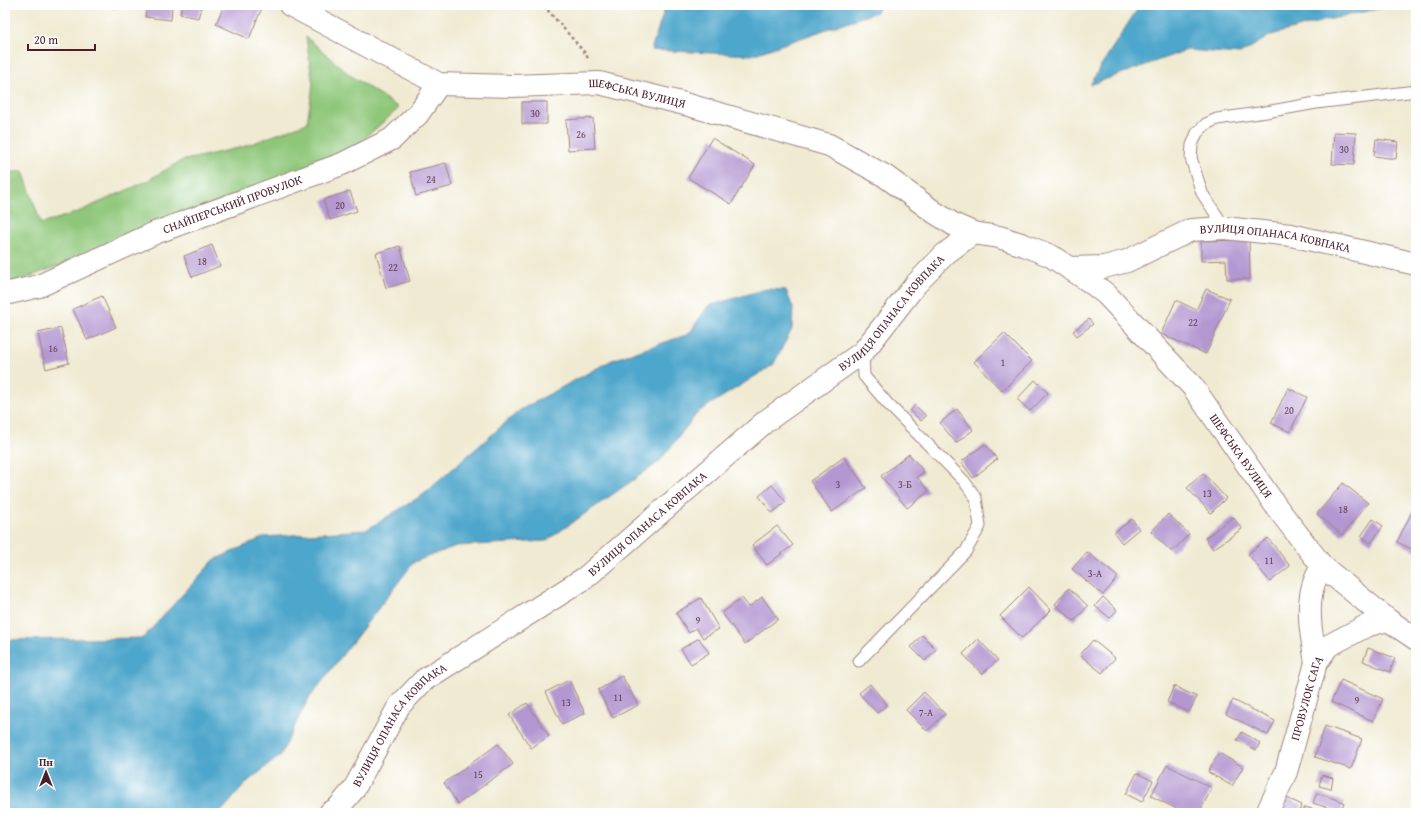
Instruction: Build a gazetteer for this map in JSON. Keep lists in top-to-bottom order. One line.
{"streets":{"street":["ШЕФСЬКА ВУЛИЦЯ","СНАЙПЕРСЬКИЙ ПРОВУЛОК","ВУЛИЦЯ ОПАНАСА КОВПАКА","ПРОВУЛОК САГА"]},"crossings":[["ШЕФСЬКА ВУЛИЦЯ","СНАЙПЕРСЬКИЙ ПРОВУЛОК"],["ШЕФСЬКА ВУЛИЦЯ","ВУЛИЦЯ ОПАНАСА КОВПАКА"],["ШЕФСЬКА ВУЛИЦЯ","ПРОВУЛОК САГА"]],"house_numbers":["30","26","30","24","20","18","22","22","16","1","20","3","3-Б","13","18","11","3-А","9","11","9","13","7-А","15"],"scale_bar":"20 m","north":"top"}
